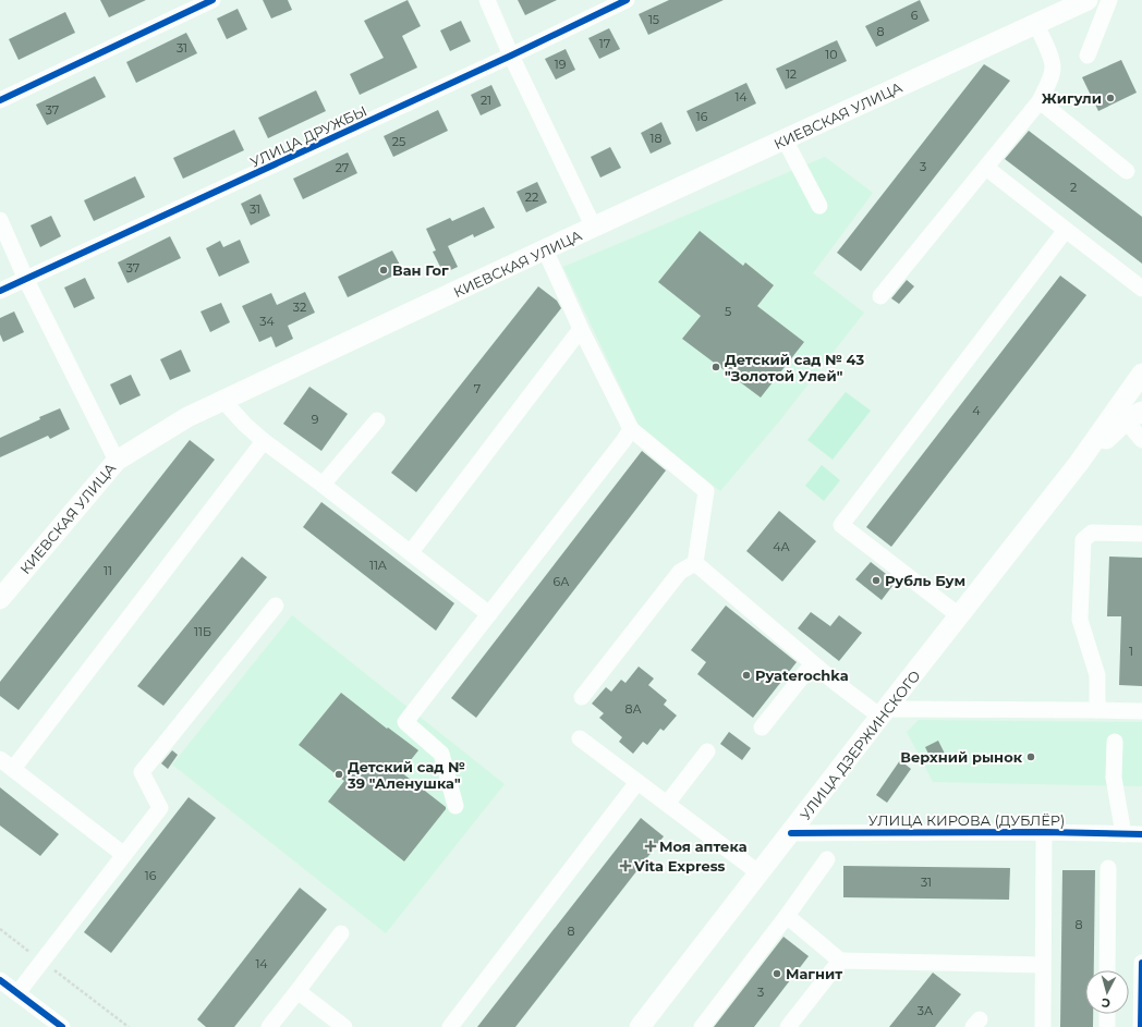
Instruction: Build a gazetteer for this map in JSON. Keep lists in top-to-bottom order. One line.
{"streets":{"main road":["КИЕВСКАЯ УЛИЦА","УЛИЦА ДЗЕРЖИНСКОГО"],"street":["УЛИЦА ДРУЖБЫ","УЛИЦА КИРОВА (ДУБЛЁР)"]},"crossings":[["УЛИЦА ДЗЕРЖИНСКОГО","УЛИЦА КИРОВА (ДУБЛЁР)"]],"places":{"other":["Жигули","Ван Гог","Детский сад № 43 \"Золотой Улей\"","Рубль Бум","Pyaterochka","Верхний рынок","Детский сад № 39 \"Аленушка\"","Магнит"],"health":["Моя аптека","Vita Express"]},"house_numbers":["6","15","8","17","31","10","19","12","14","21","37","16","18","25","3","27","2","22","31","37","32","5","34","7","4","9","4А","11А","11","6А","11Б","1","8А","16","31","8","8","14","3","3А"],"north":"bottom"}
